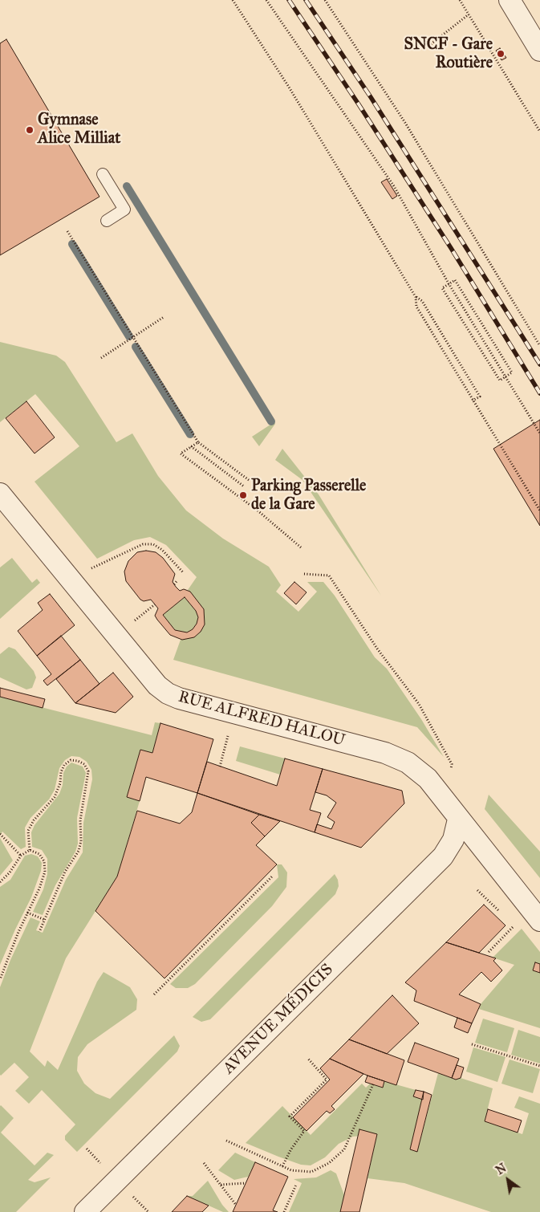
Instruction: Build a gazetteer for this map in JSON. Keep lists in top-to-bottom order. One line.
{"streets":{"street":["RUE ALFRED HALOU","AVENUE MÉDICIS"]},"crossings":[["RUE ALFRED HALOU","AVENUE MÉDICIS"]],"places":["SNCF - Gare Routière","Gymnase Alice Milliat","Parking Passerelle de la Gare"],"north":"top left"}
